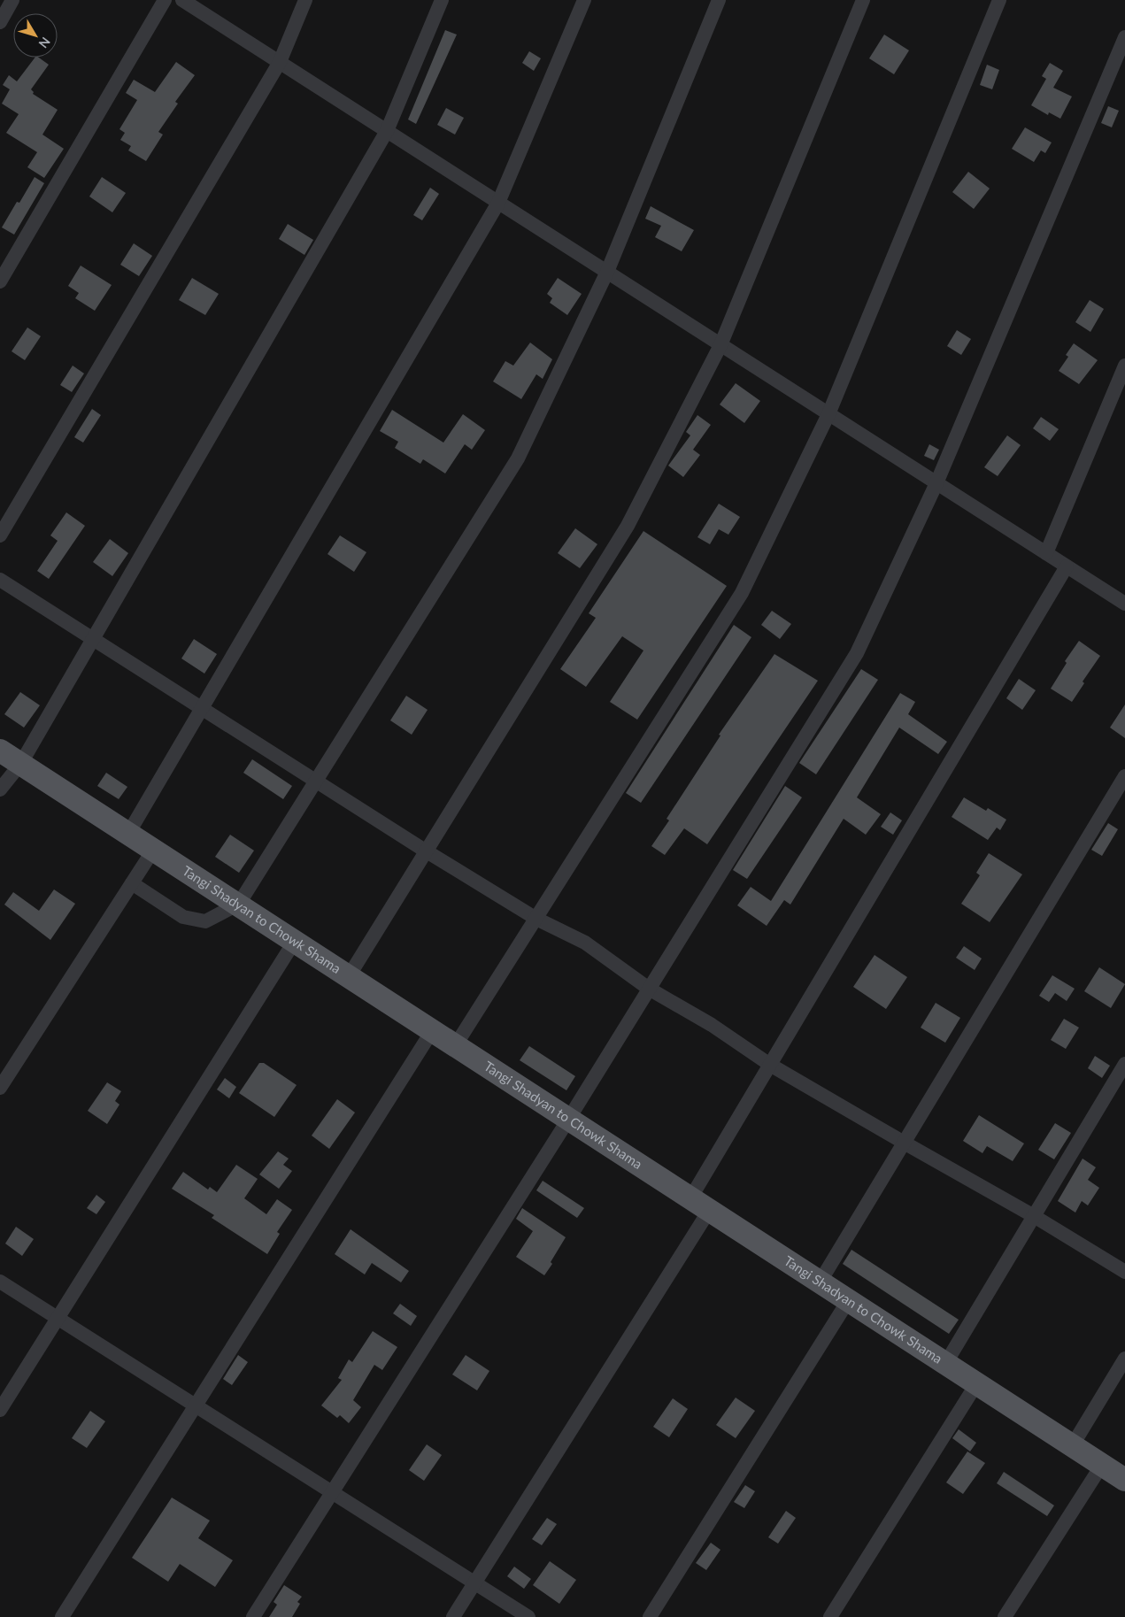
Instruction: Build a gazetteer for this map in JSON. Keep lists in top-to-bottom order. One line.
{"streets":{"main road":["Tangi Shadyan to Chowk Shama"]},"north":"bottom right"}
